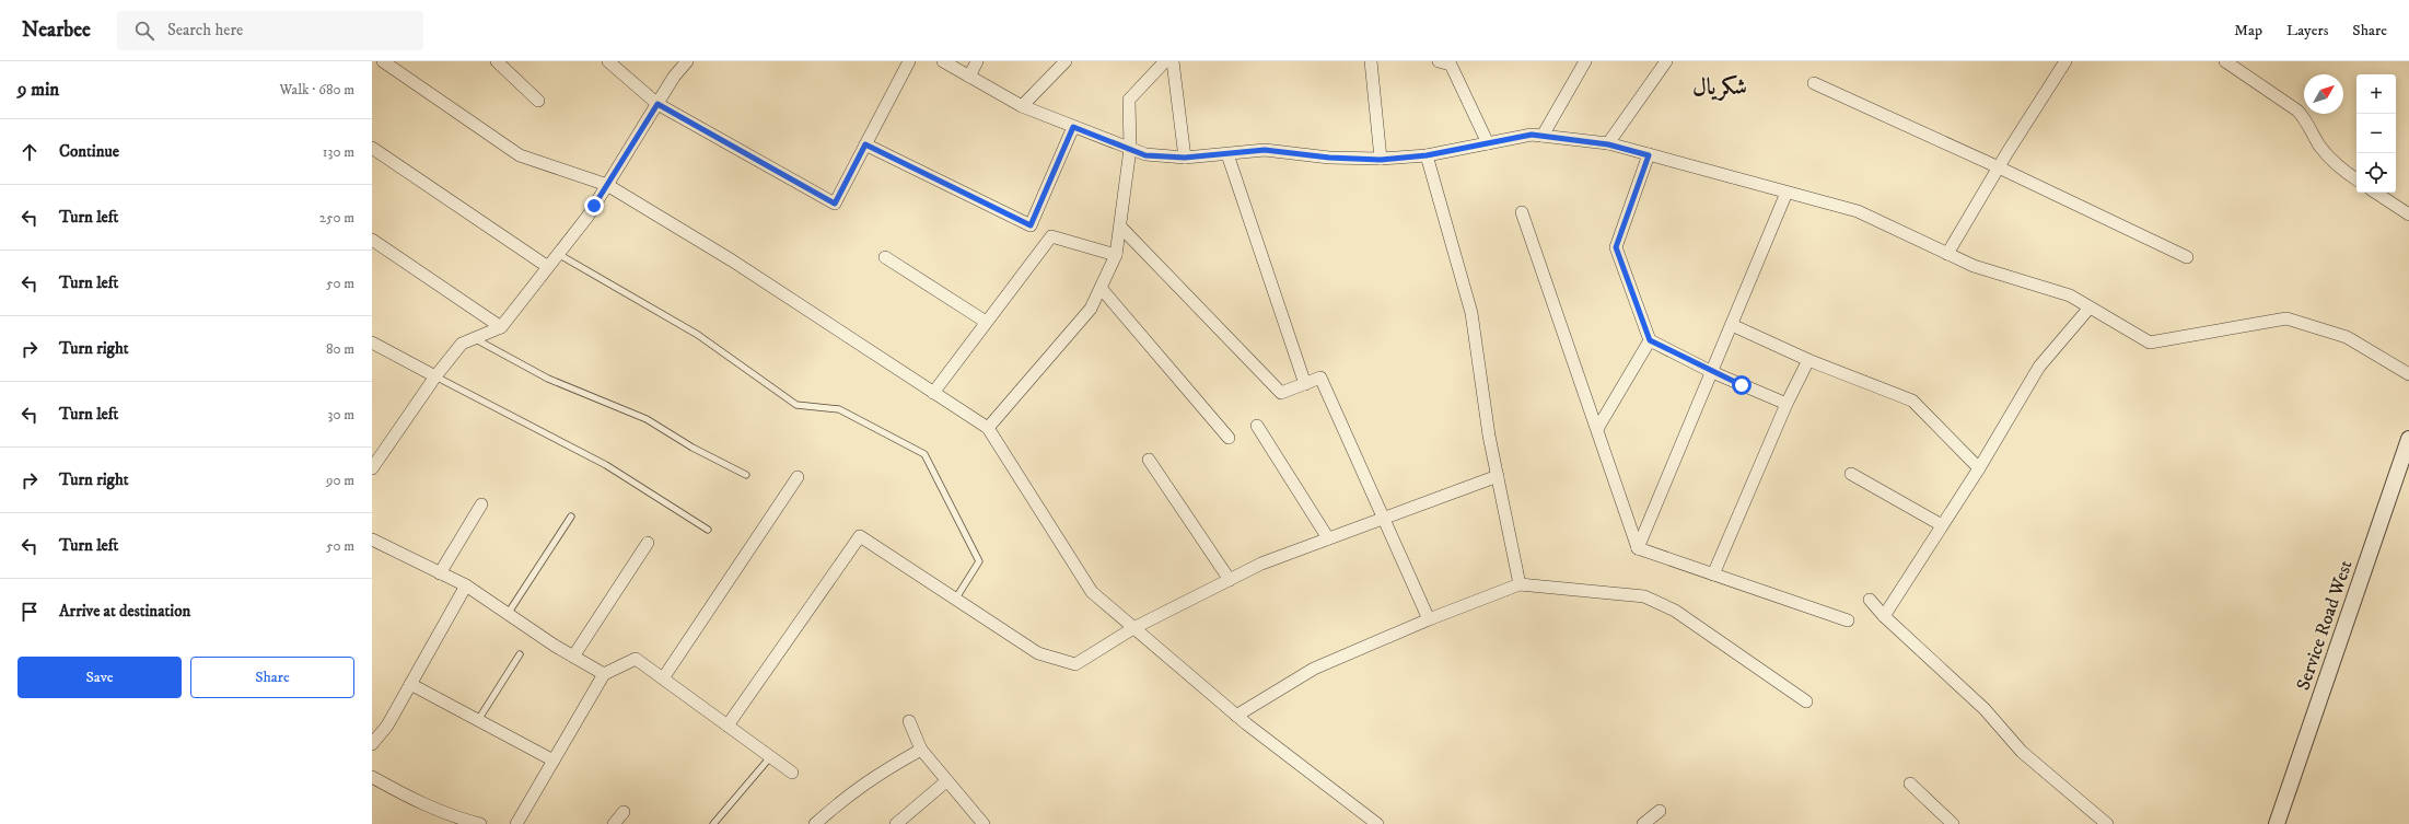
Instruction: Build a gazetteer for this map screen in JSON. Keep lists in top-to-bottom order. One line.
{"streets":{"street":["Service Road West"]},"districts":["شکریال"],"north":"top right","page":{"header":"Nearbee","search":"Search here","nav":["Map","Layers","Share"],"heading":["9 min","Walk · 680 m"],"map_buttons":["+","−"],"list":[["Continue","130 m"],["Turn left","250 m"],["Turn left","50 m"],["Turn right","80 m"],["Turn left","30 m"],["Turn right","90 m"],["Turn left","50 m"],"Arrive at destination"],"buttons":["Save","Share"]}}
